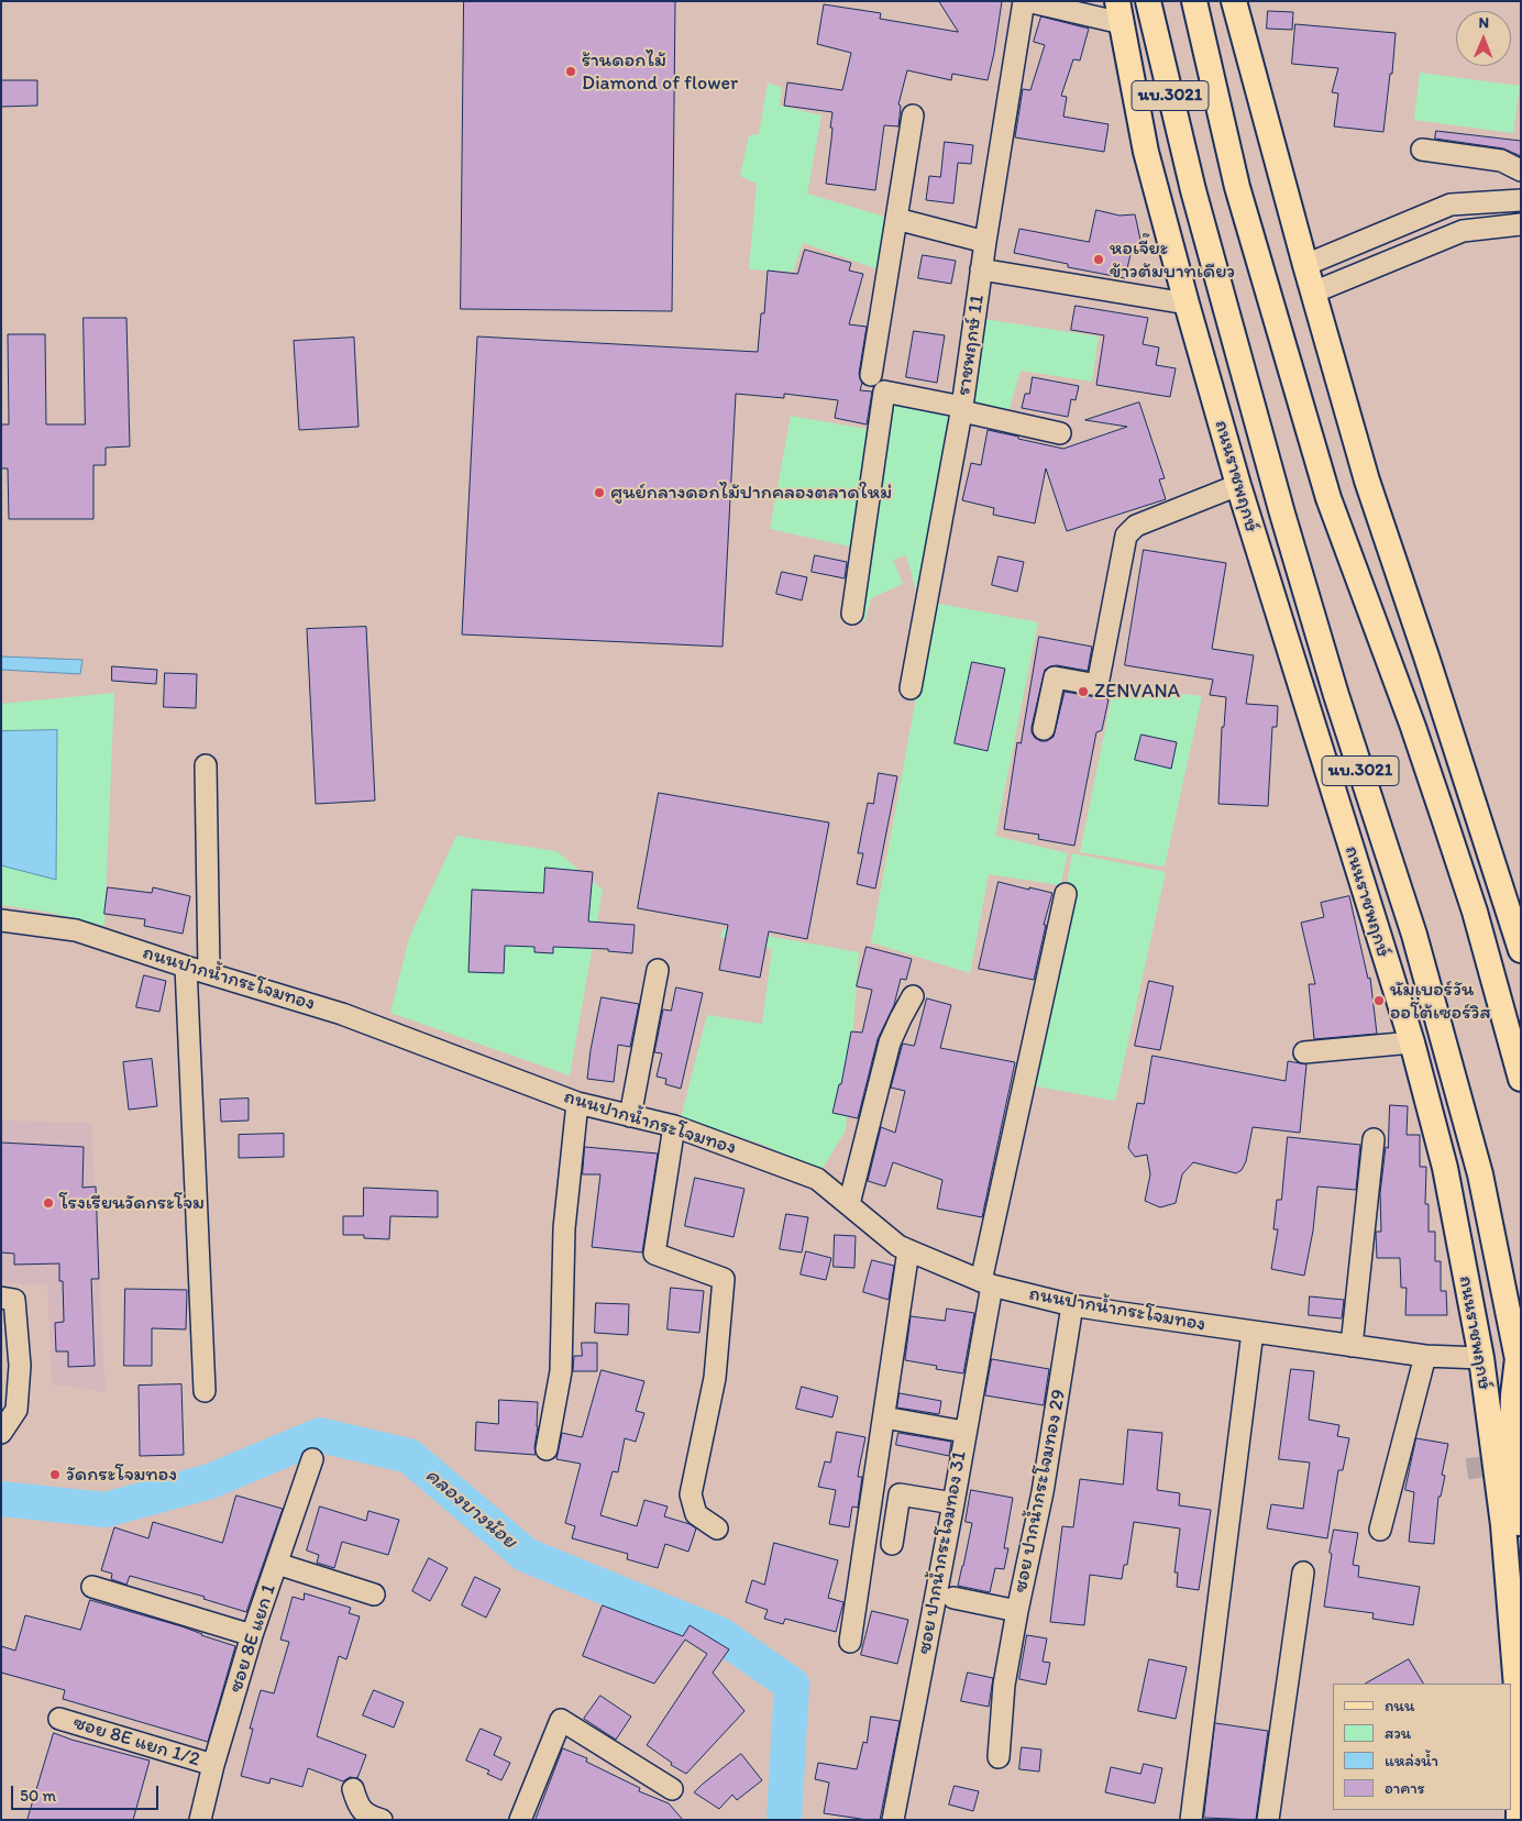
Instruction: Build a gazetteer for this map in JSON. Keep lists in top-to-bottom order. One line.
{"streets":{"main road":["นบ.3021","ถนนราชพฤกษ์"],"street":["ราชพฤกษ์ 11","ถนนปากน้ำกระโจมทอง","ซอย ปากน้ำกระโจมทอง 29","ซอย ปากน้ำกระโจมทอง 31","ซอย 8E แยก 1","ซอย 8E แยก 1/2"]},"crossings":[["ถนนราชพฤกษ์","ถนนปากน้ำกระโจมทอง"],["ถนนปากน้ำกระโจมทอง","ซอย ปากน้ำกระโจมทอง 29"],["ถนนปากน้ำกระโจมทอง","ซอย ปากน้ำกระโจมทอง 31"],["ซอย 8E แยก 1","ซอย 8E แยก 1/2"]],"water":["คลองบางน้อย"],"places":["ร้านดอกไม้ Diamond of flower","หอเจี๊ยะ ข้าวต้มบาทเดียว","ศูนย์กลางดอกไม้ปากคลองตลาดใหม่","ZENVANA","นัมเบอร์วัน ออโต้เซอร์วิส","โรงเรียนวัดกระโจม","วัดกระโจมทอง"],"legend":["ถนน","สวน","แหล่งน้ำ","อาคาร"],"scale_bar":"50 m","north":"top"}
